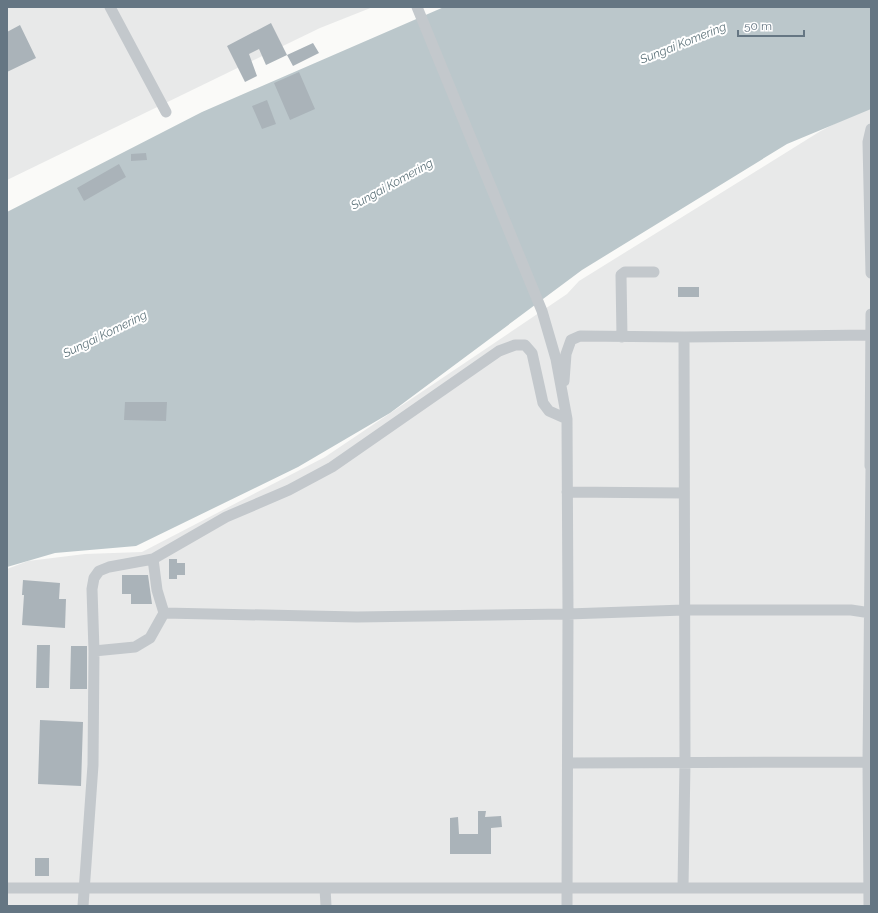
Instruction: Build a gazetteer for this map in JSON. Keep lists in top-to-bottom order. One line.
{"water":["Sungai Komering"],"scale_bar":"50 m"}
